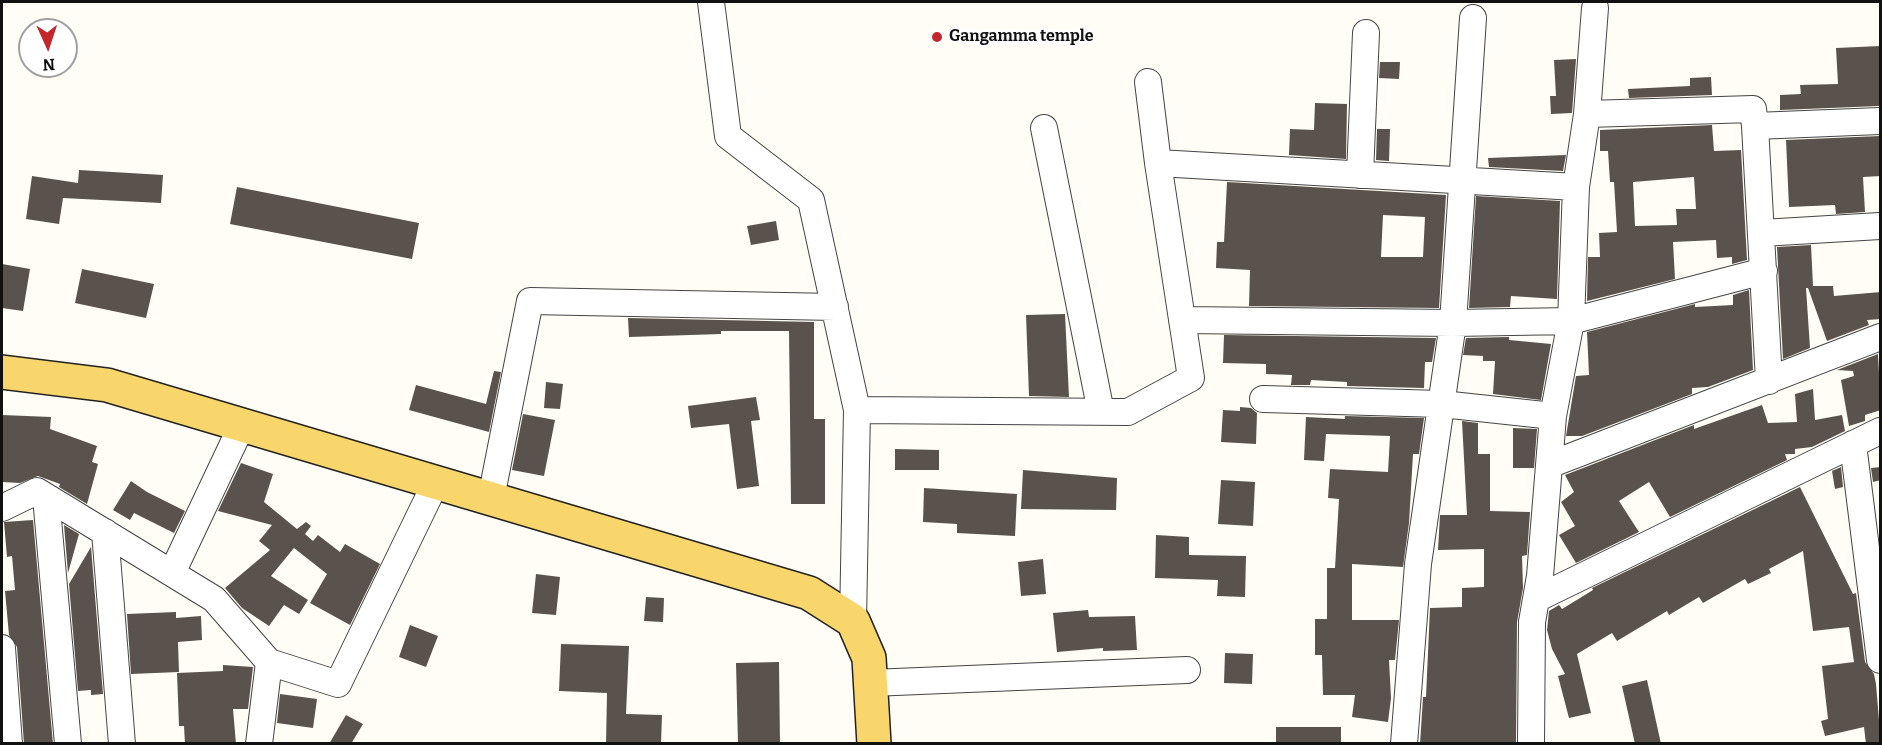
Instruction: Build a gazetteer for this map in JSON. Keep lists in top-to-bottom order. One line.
{"places":["Gangamma temple"],"north":"bottom"}
